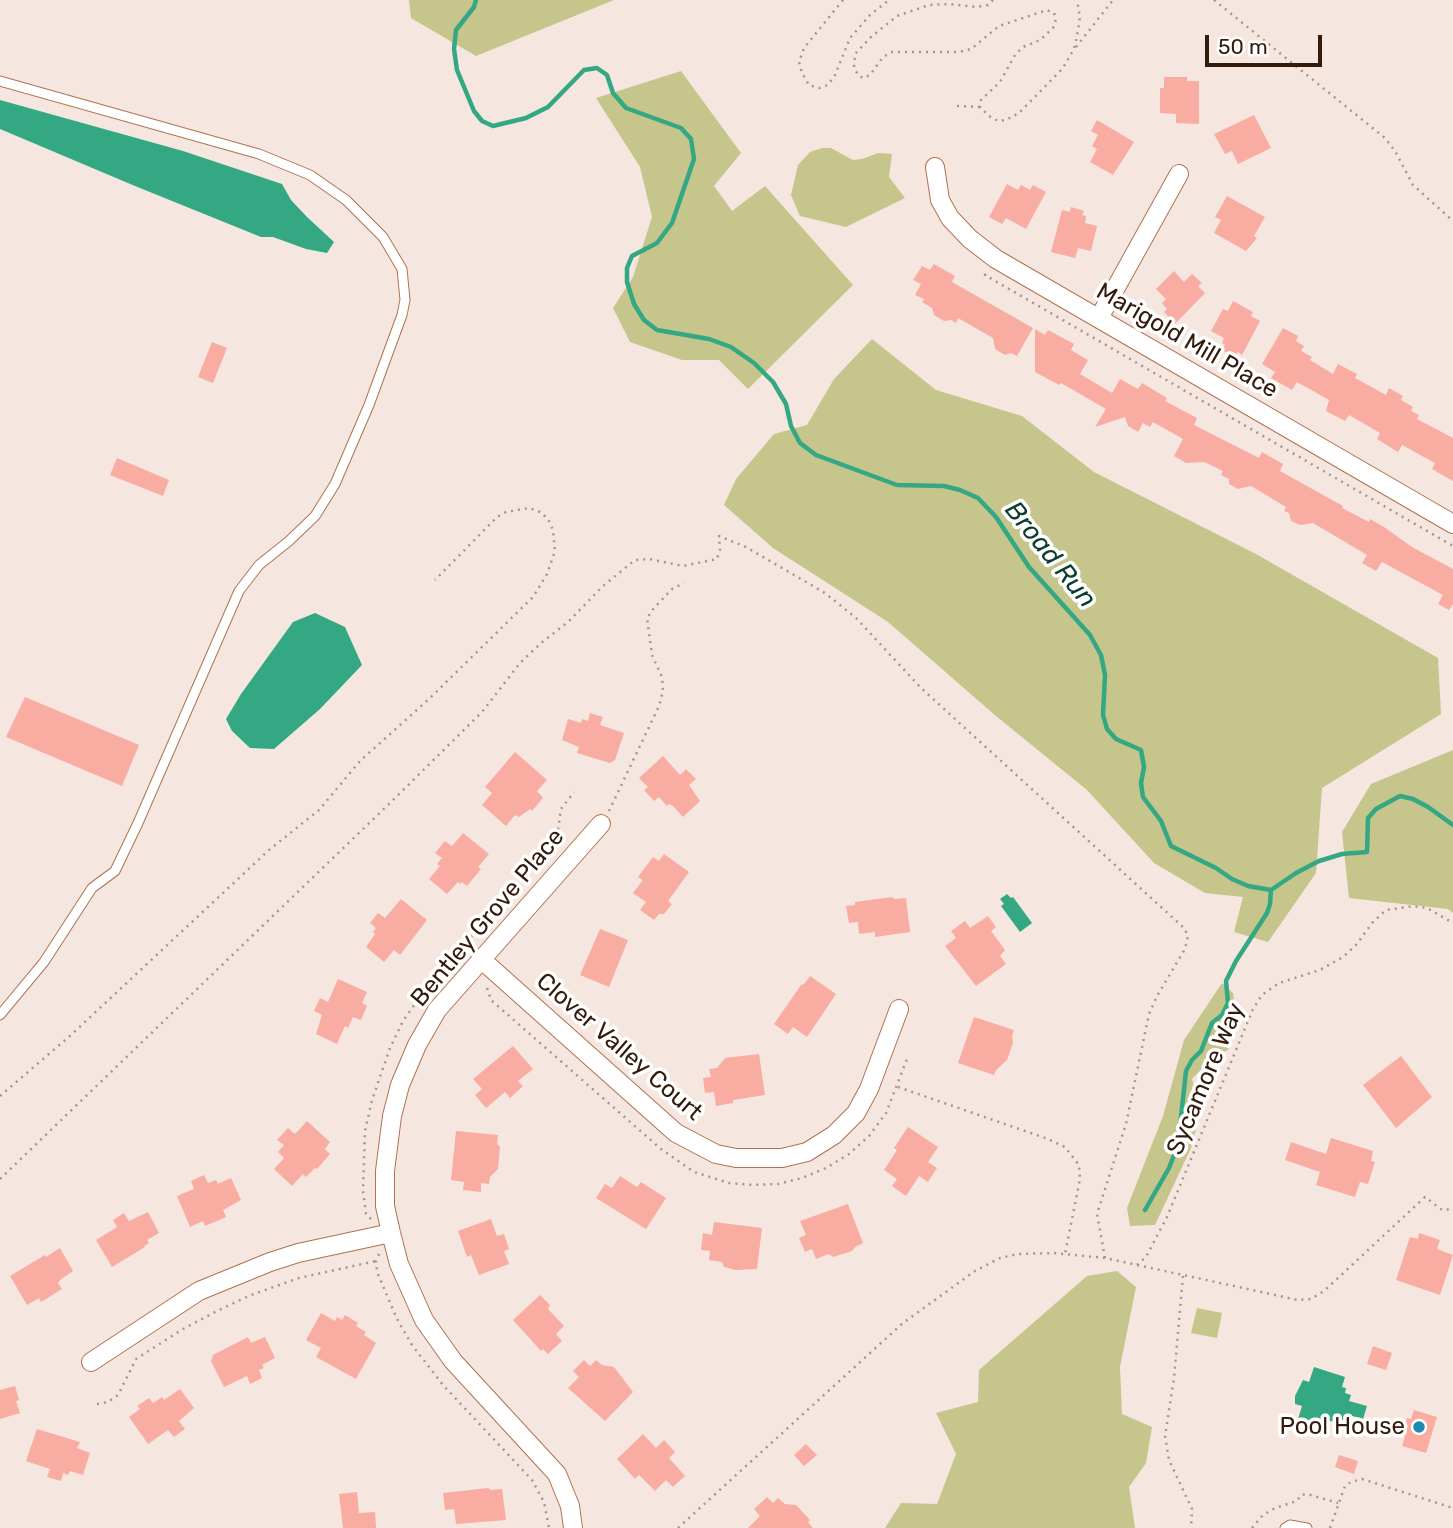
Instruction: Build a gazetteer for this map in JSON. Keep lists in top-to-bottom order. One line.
{"streets":{"street":["Marigold Mill Place","Bentley Grove Place","Clover Valley Court"],"path":["Sycamore Way"]},"crossings":[["Bentley Grove Place","Clover Valley Court"]],"water":["Broad Run"],"places":["Pool House"],"scale_bar":"50 m"}
